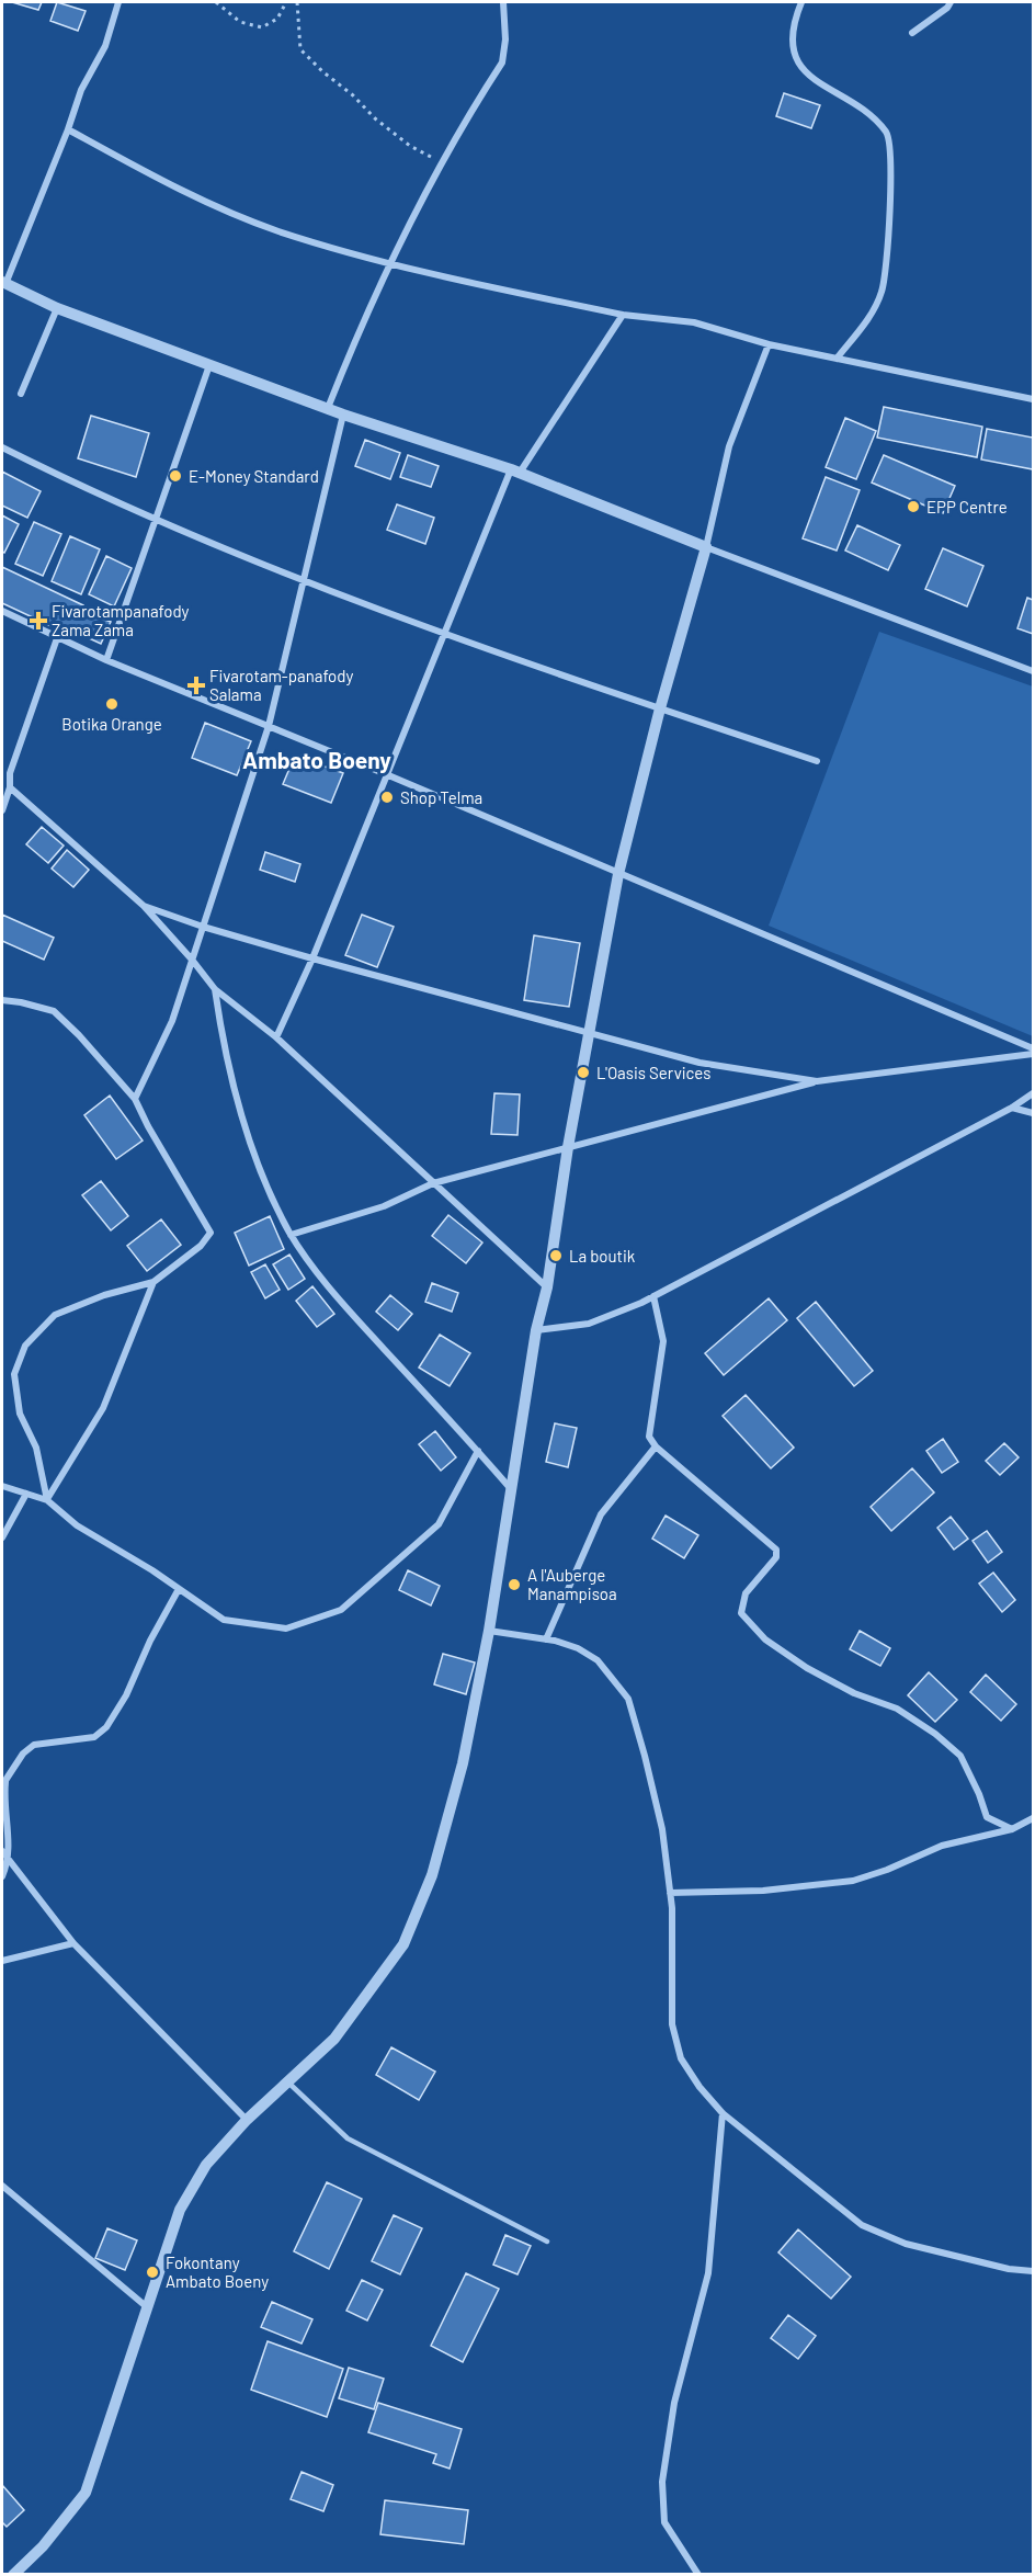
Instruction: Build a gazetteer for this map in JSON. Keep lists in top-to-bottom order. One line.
{"districts":["Ambato Boeny"],"places":{"other":["E-Money Standard","EPP Centre","Botika Orange","Shop Telma","L'Oasis Services","La boutik","A l'Auberge Manampisoa","Fokontany Ambato Boeny"],"health":["Fivarotampanafody Zama Zama","Fivarotam-panafody Salama"]}}
